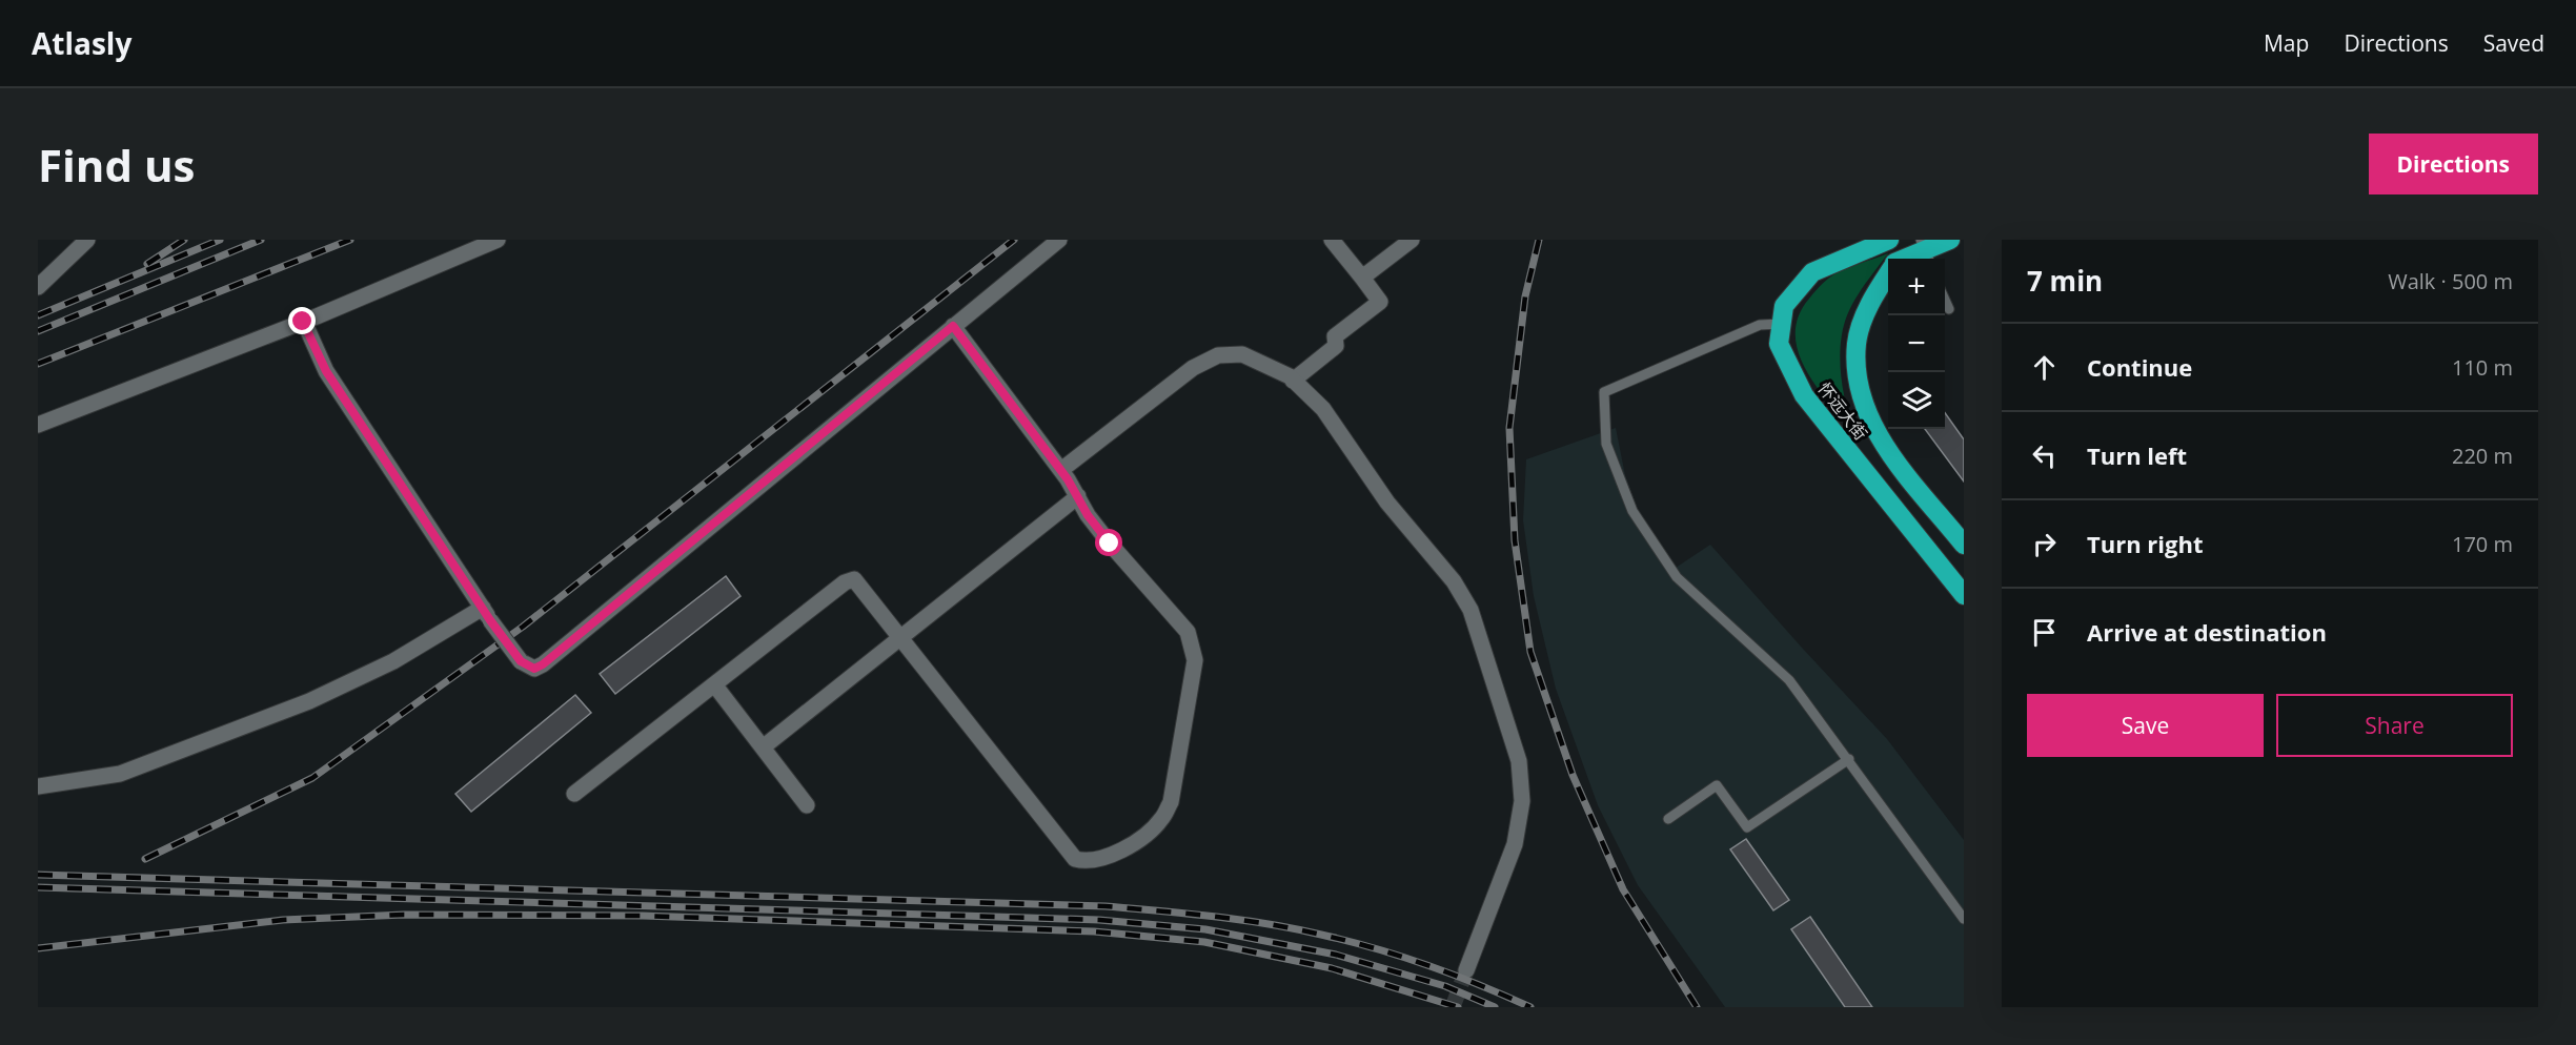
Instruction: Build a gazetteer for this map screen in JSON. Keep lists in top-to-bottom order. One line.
{"streets":{"highway":["怀远大街"]},"page":{"header":"Atlasly","nav":["Map","Directions","Saved"],"buttons":["Directions",["Save","Share"]],"title":"Find us","heading":["7 min","Walk · 500 m"],"map_buttons":["+","−"],"list":[["Continue","110 m"],["Turn left","220 m"],["Turn right","170 m"],"Arrive at destination"]}}
